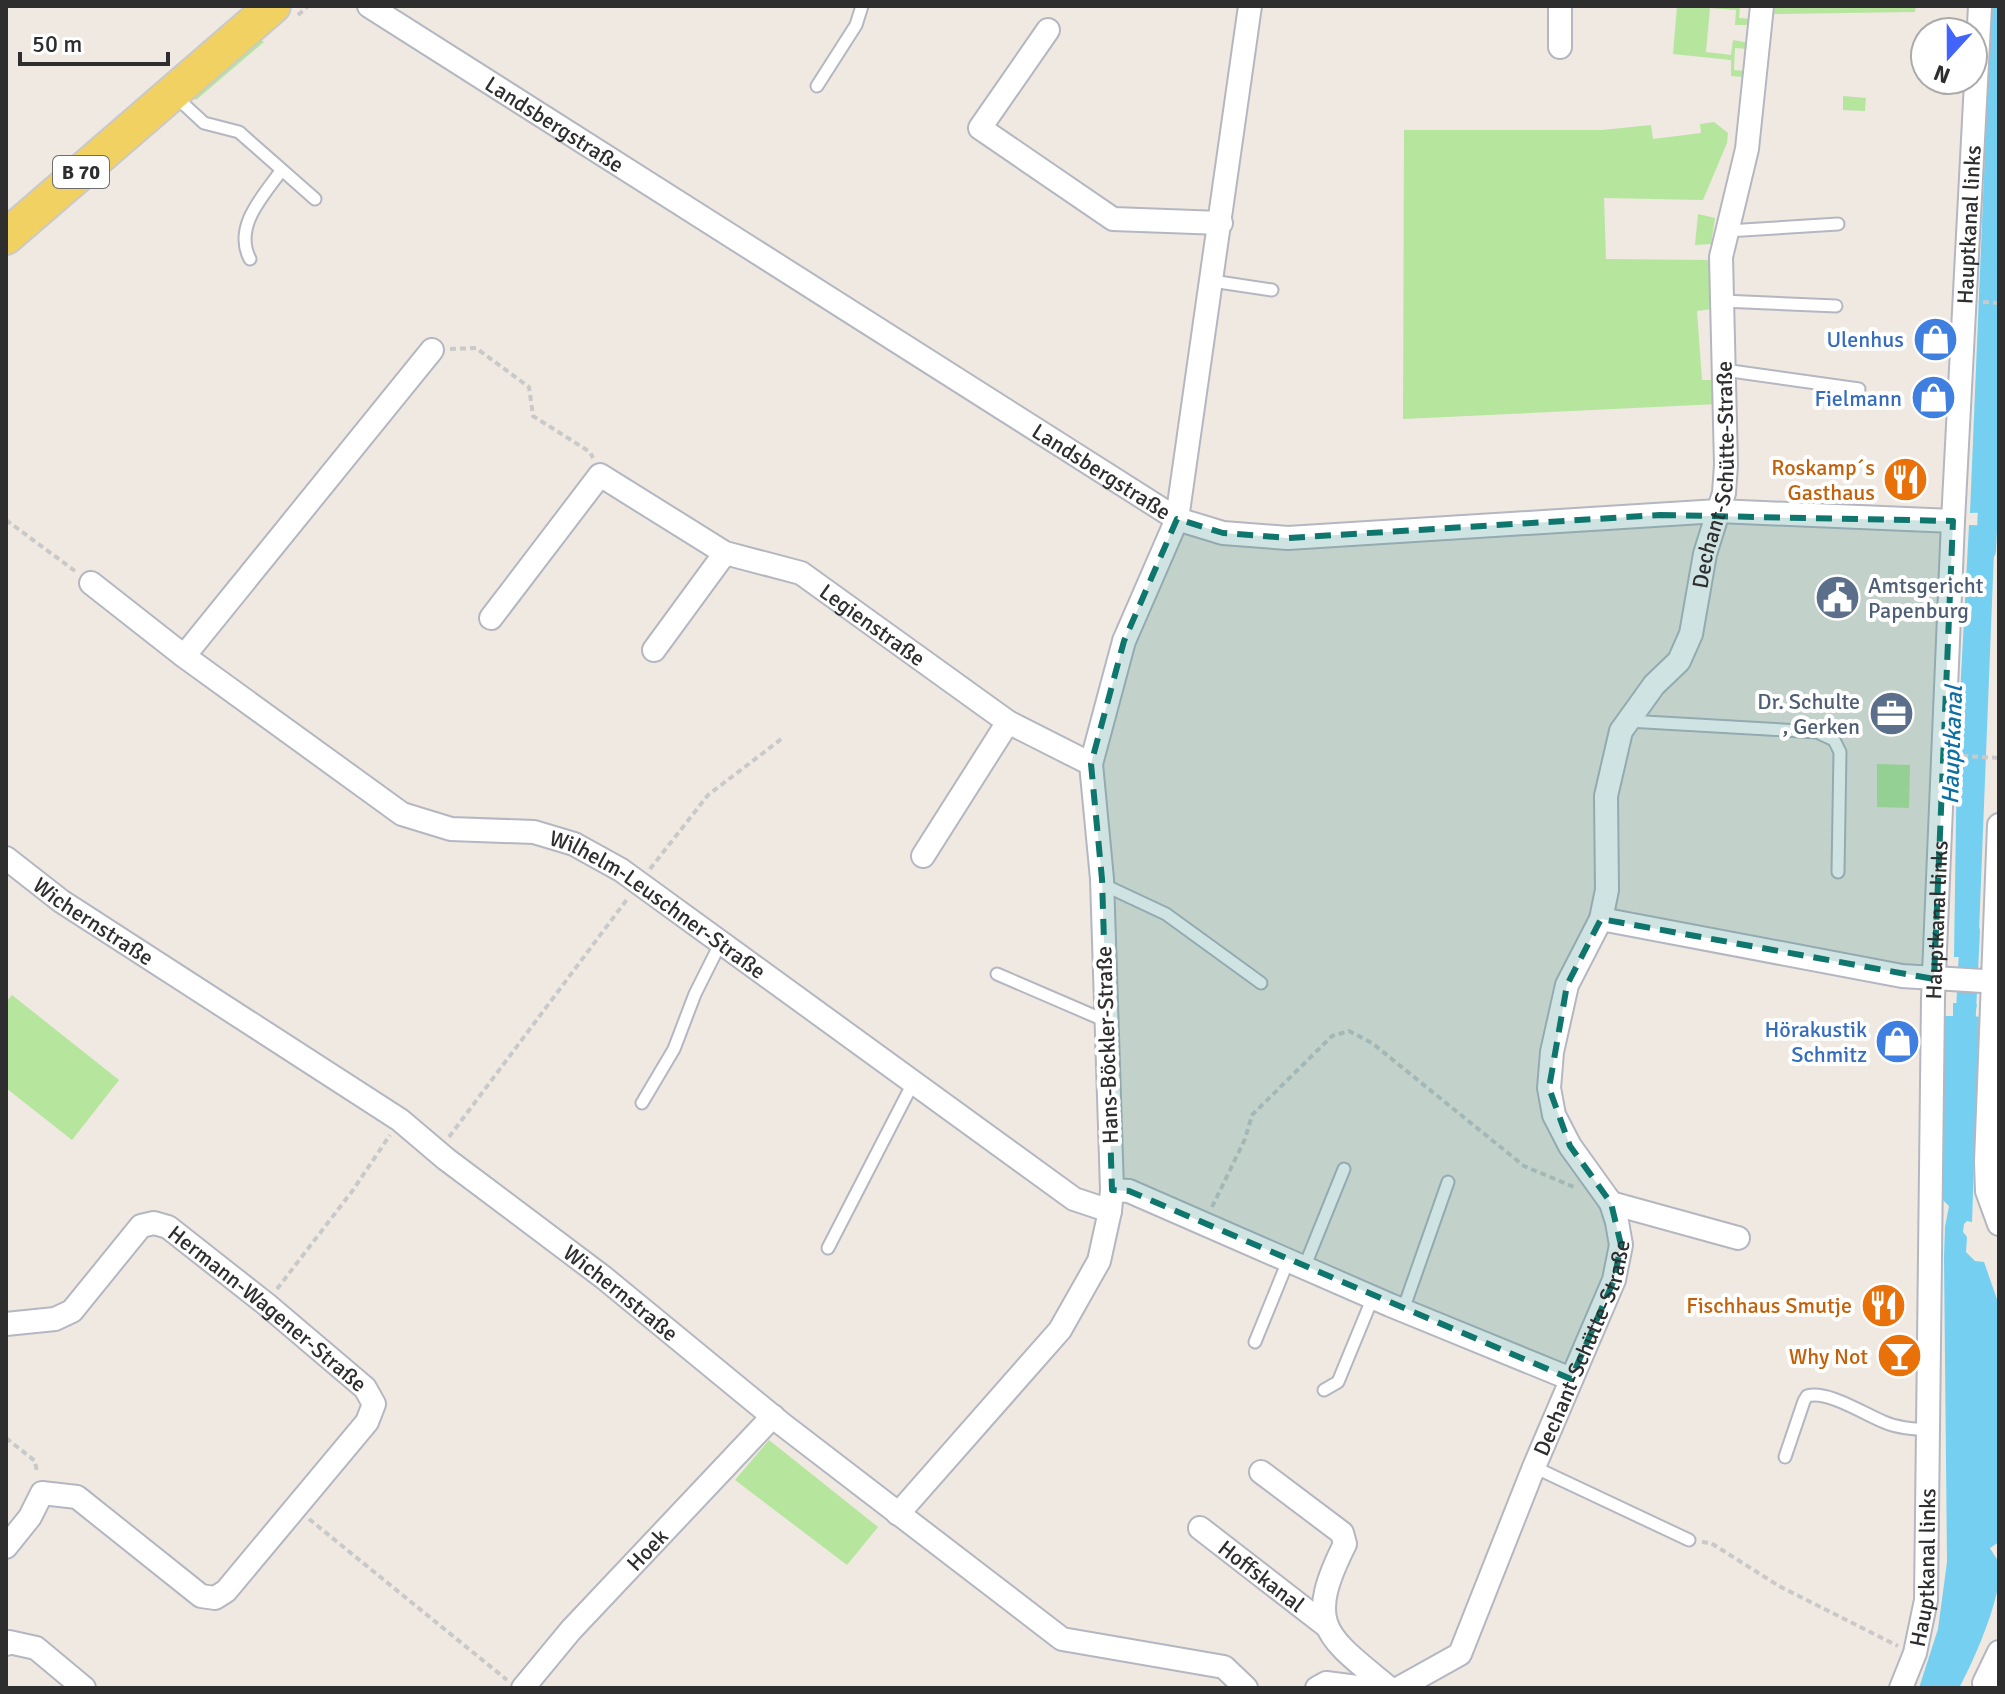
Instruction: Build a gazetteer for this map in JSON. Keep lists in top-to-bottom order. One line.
{"streets":{"main road":["B 70"],"street":["Landsbergstraße","Hauptkanal links","Dechant-Schütte-Straße","Legienstraße","Wilhelm-Leuschner-Straße","Wichernstraße","Hans-Böckler-Straße","Hermann-Wagener-Straße","Hoek","Hoffskanal"]},"crossings":[["Landsbergstraße","Hauptkanal links"],["Landsbergstraße","Dechant-Schütte-Straße"],["Landsbergstraße","Hans-Böckler-Straße"],["Dechant-Schütte-Straße","Wilhelm-Leuschner-Straße"],["Legienstraße","Hans-Böckler-Straße"],["Wilhelm-Leuschner-Straße","Hans-Böckler-Straße"],["Wichernstraße","Hans-Böckler-Straße"],["Wichernstraße","Hoek"]],"water":["Hauptkanal"],"places":{"shop":["Ulenhus","Fielmann","Hörakustik Schmitz"],"restaurant":["Roskamp´s Gasthaus","Fischhaus Smutje"],"public building":["Amtsgericht Papenburg"],"office":["Dr. Schulte , Gerken"],"bar":["Why Not"]},"scale_bar":"50 m","north":"bottom"}
